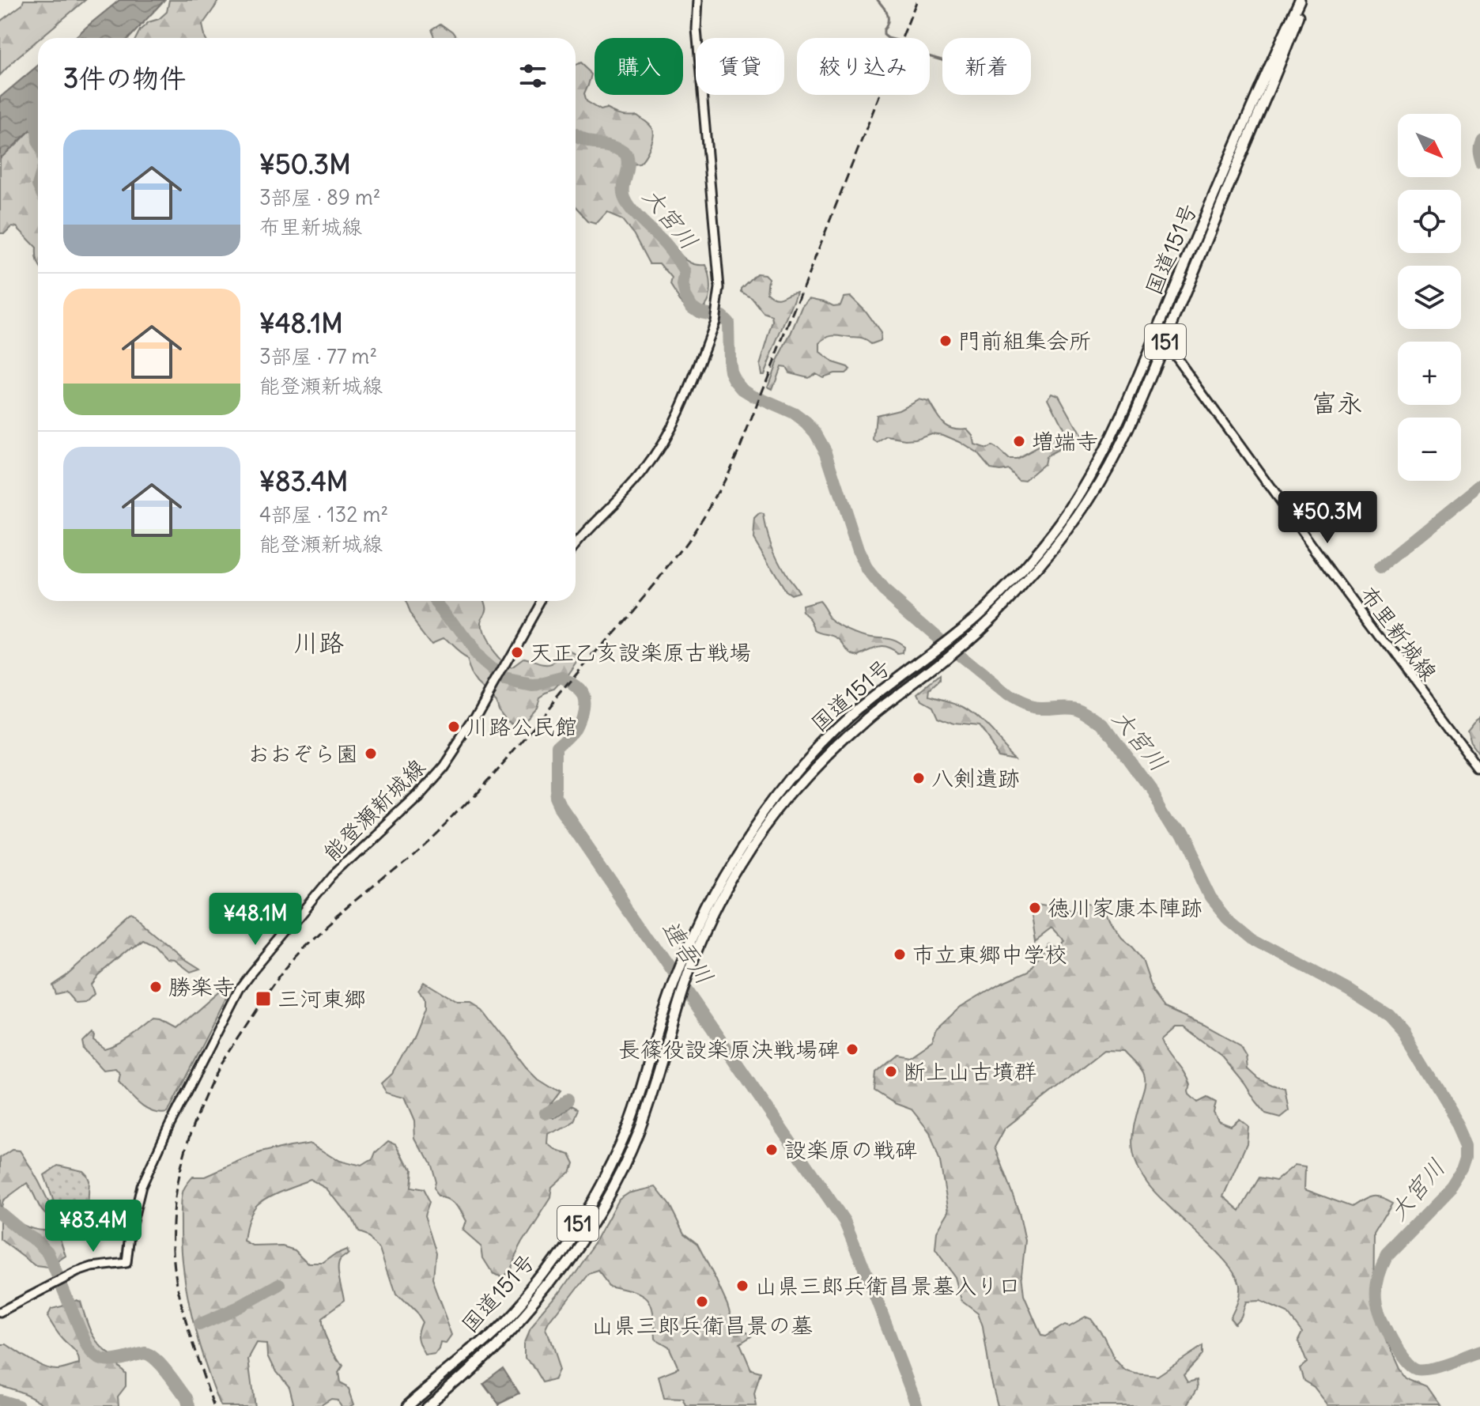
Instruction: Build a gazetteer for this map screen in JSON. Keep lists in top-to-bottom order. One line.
{"streets":{"highway":["国道151号","151"],"main road":["布里新城線","能登瀬新城線"]},"crossings":[["国道151号","布里新城線"]],"districts":["富永","川路"],"water":["大宮川","連吾川"],"places":{"other":["門前組集会所","増端寺","天正乙亥設楽原古戦場","川路公民館","おおぞら園","八剣遺跡","徳川家康本陣跡","市立東郷中学校","勝楽寺","長篠役設楽原決戦場碑","断上山古墳群","設楽原の戦碑","山県三郎兵衛昌景墓入り口","山県三郎兵衛昌景の墓"],"transit":["三河東郷"]},"north":"bottom right","page":{"chip":["購入","賃貸","絞り込み","新着"],"heading":"3件の物件","map_buttons":["+","−"],"list":[{"name":"¥50.3M","note":"3部屋 · 89 m² · 布里新城線"},{"name":"¥48.1M","note":"3部屋 · 77 m² · 能登瀬新城線"},{"name":"¥83.4M","note":"4部屋 · 132 m² · 能登瀬新城線"}],"price":["¥50.3M","¥48.1M","¥83.4M"]}}
